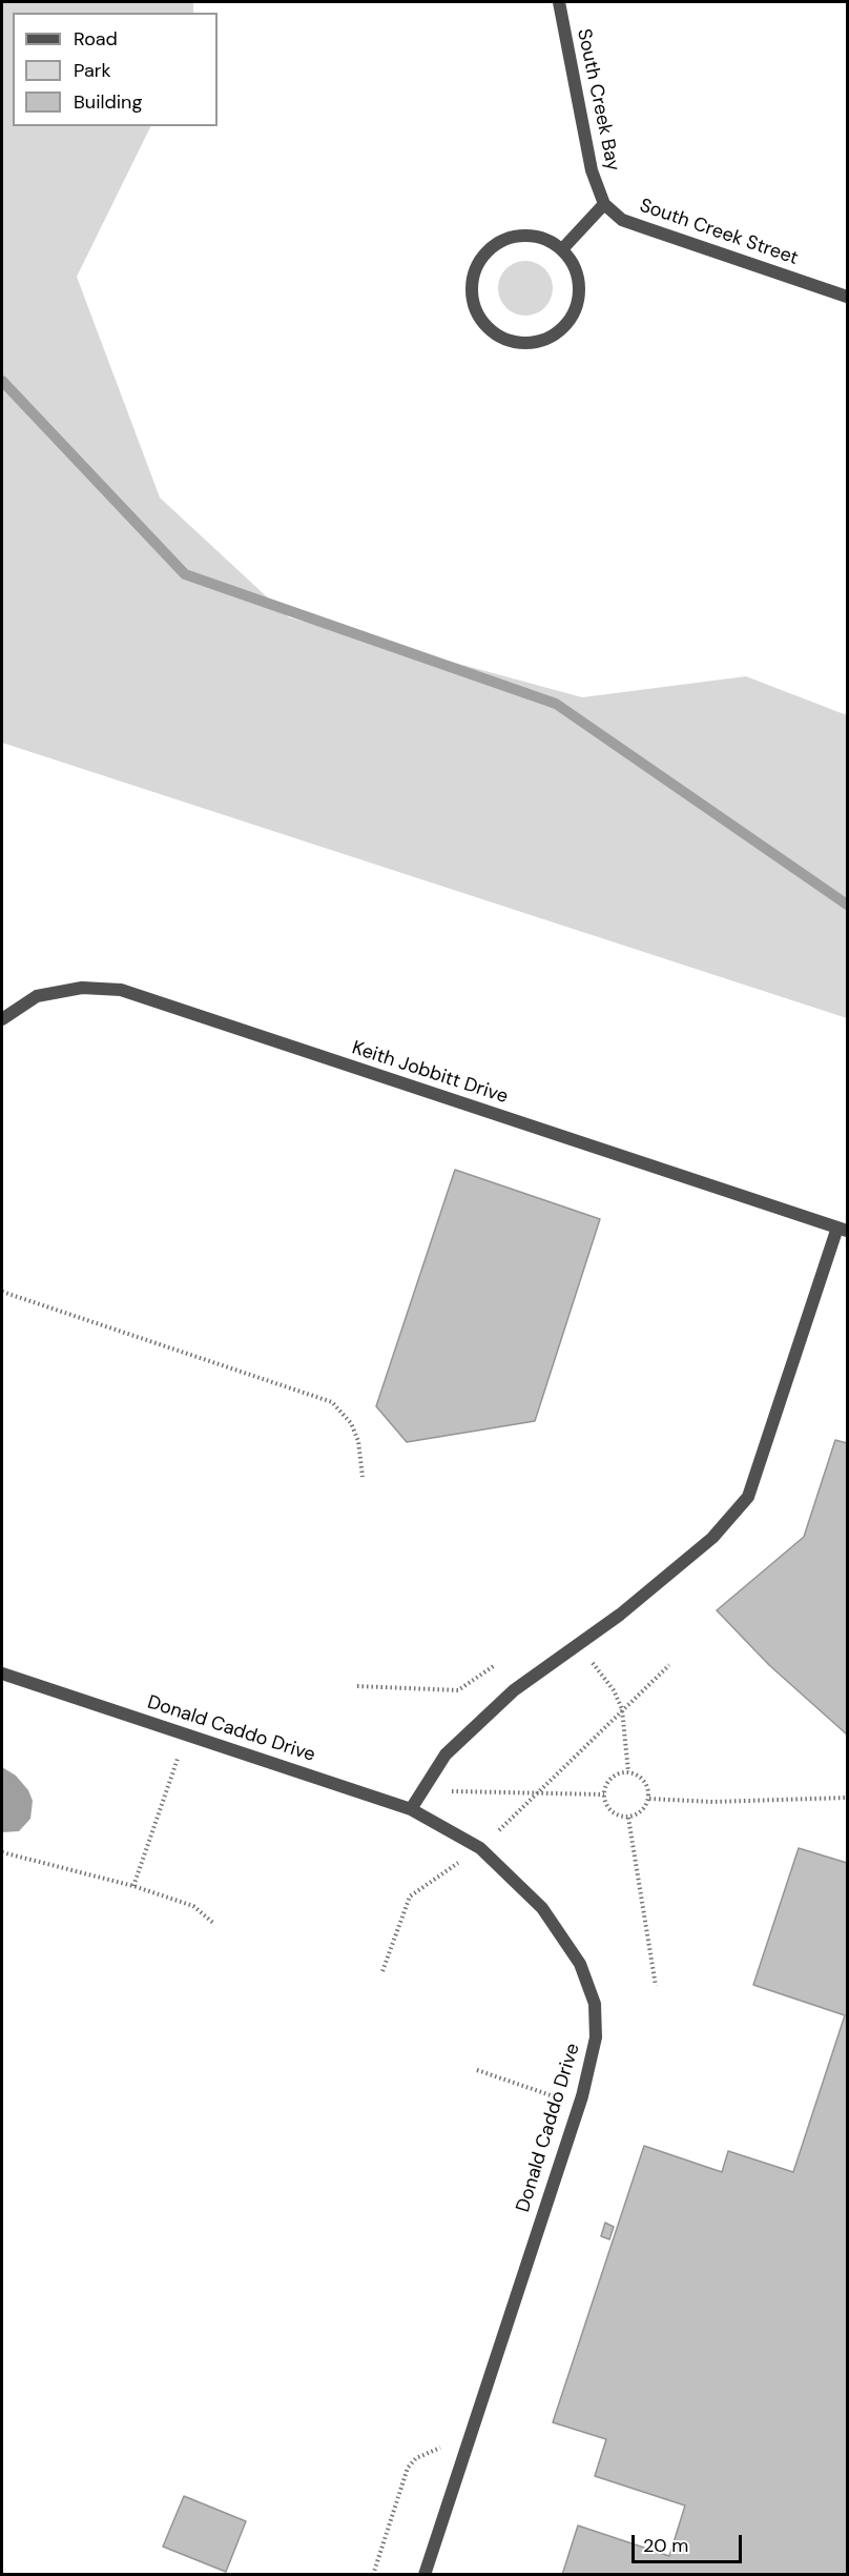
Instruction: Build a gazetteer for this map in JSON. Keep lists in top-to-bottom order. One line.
{"streets":{"street":["South Creek Bay","South Creek Street","Keith Jobbitt Drive","Donald Caddo Drive"]},"crossings":[["South Creek Bay","South Creek Street"]],"legend":["Road","Park","Building"],"scale_bar":"20 m"}
